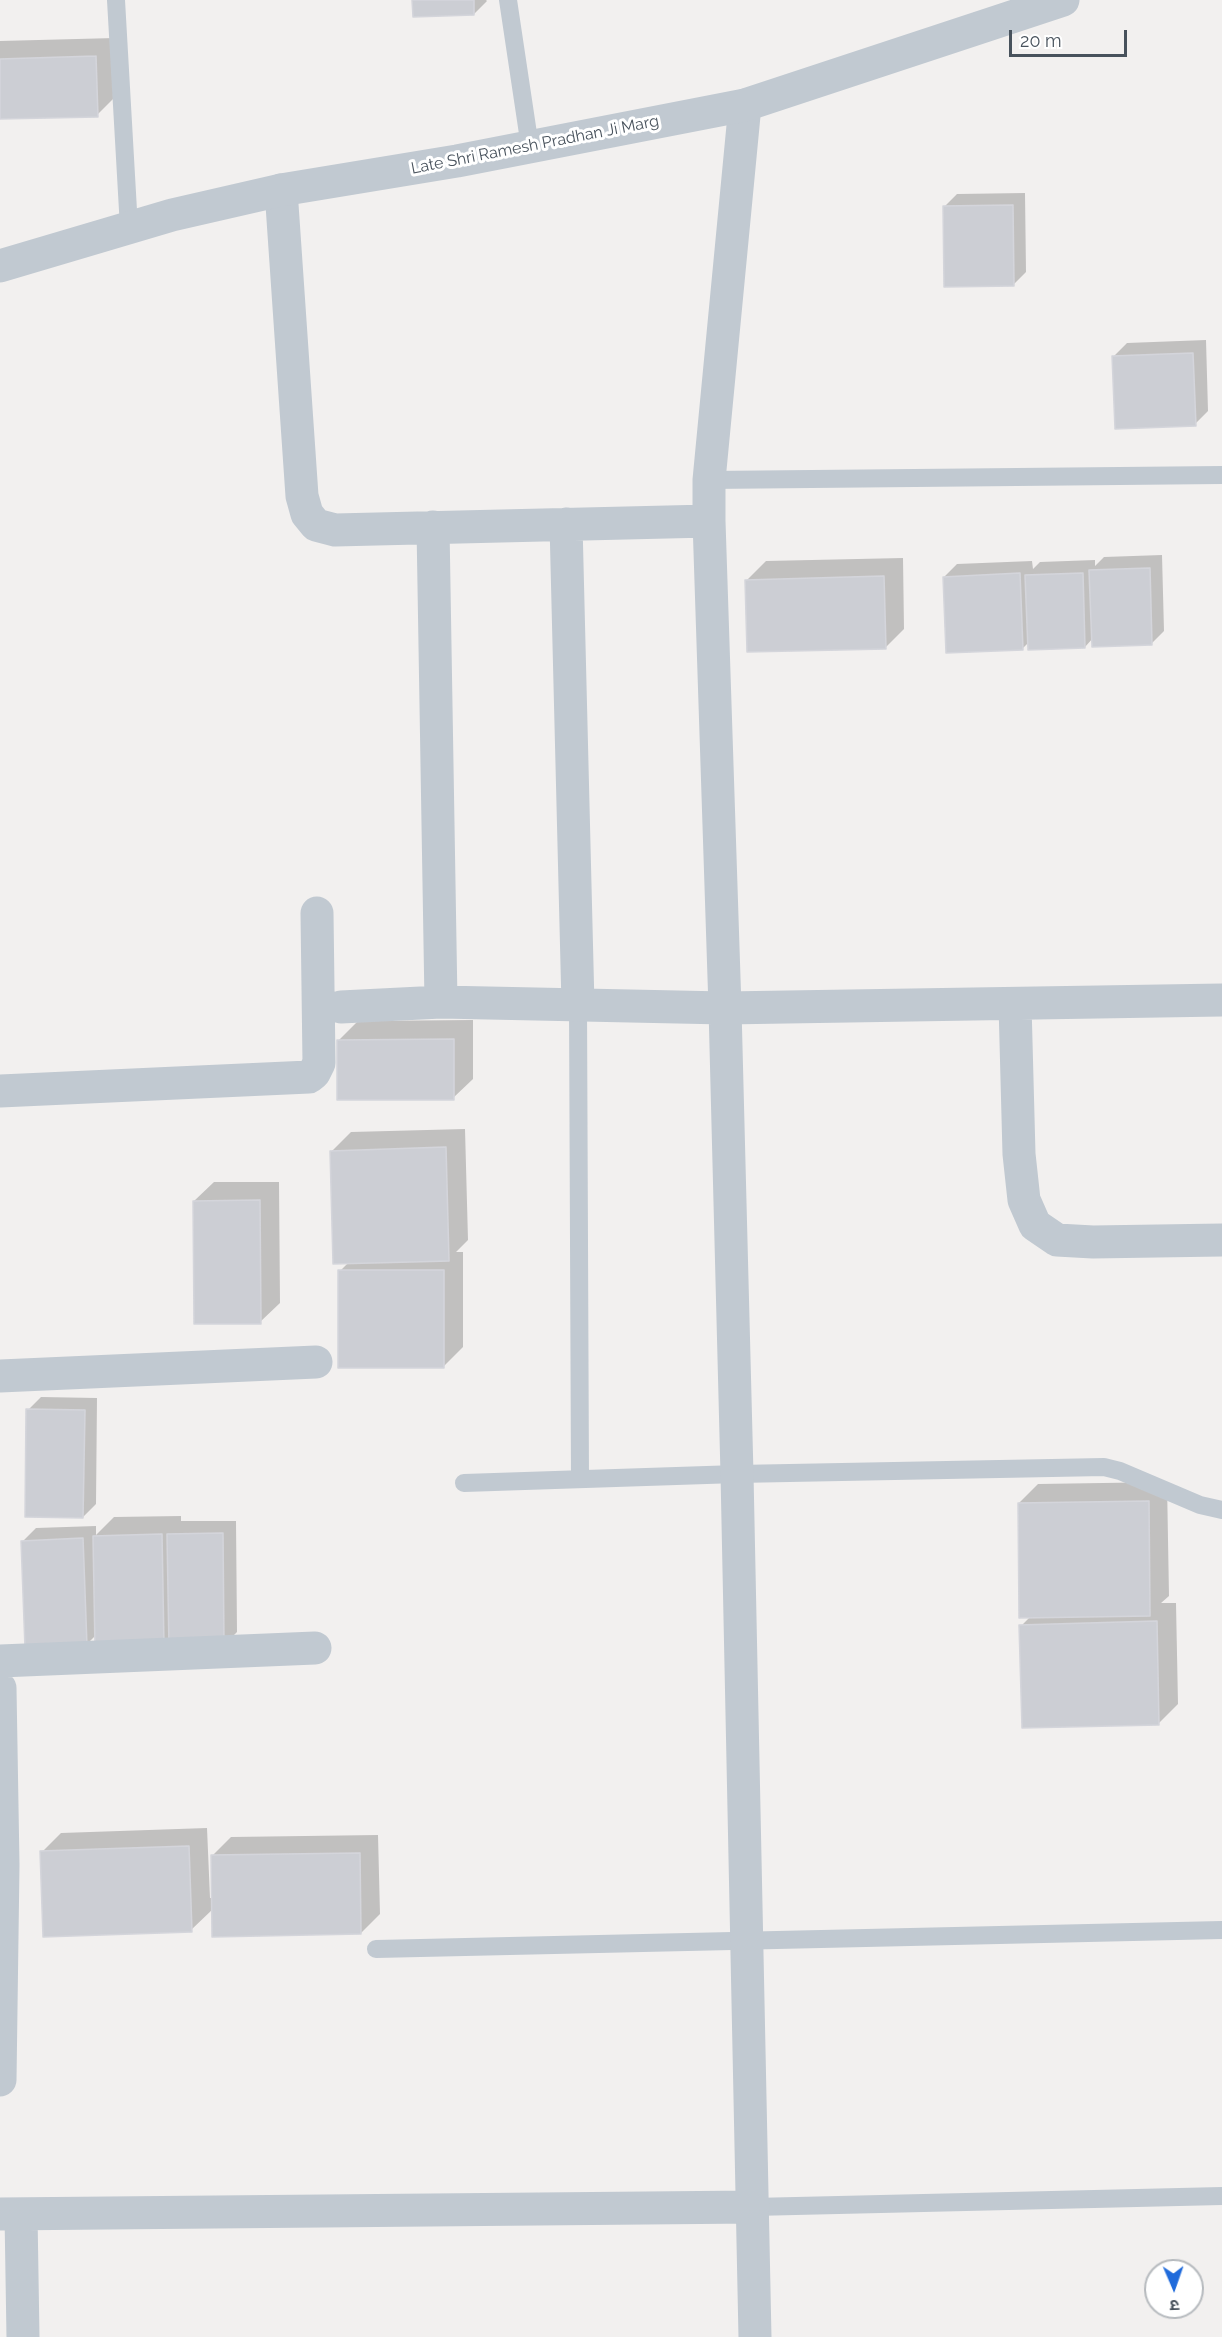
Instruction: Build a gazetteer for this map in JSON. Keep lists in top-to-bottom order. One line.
{"streets":{"street":["Late Shri Ramesh Pradhan Ji Marg"]},"scale_bar":"20 m","north":"bottom"}
